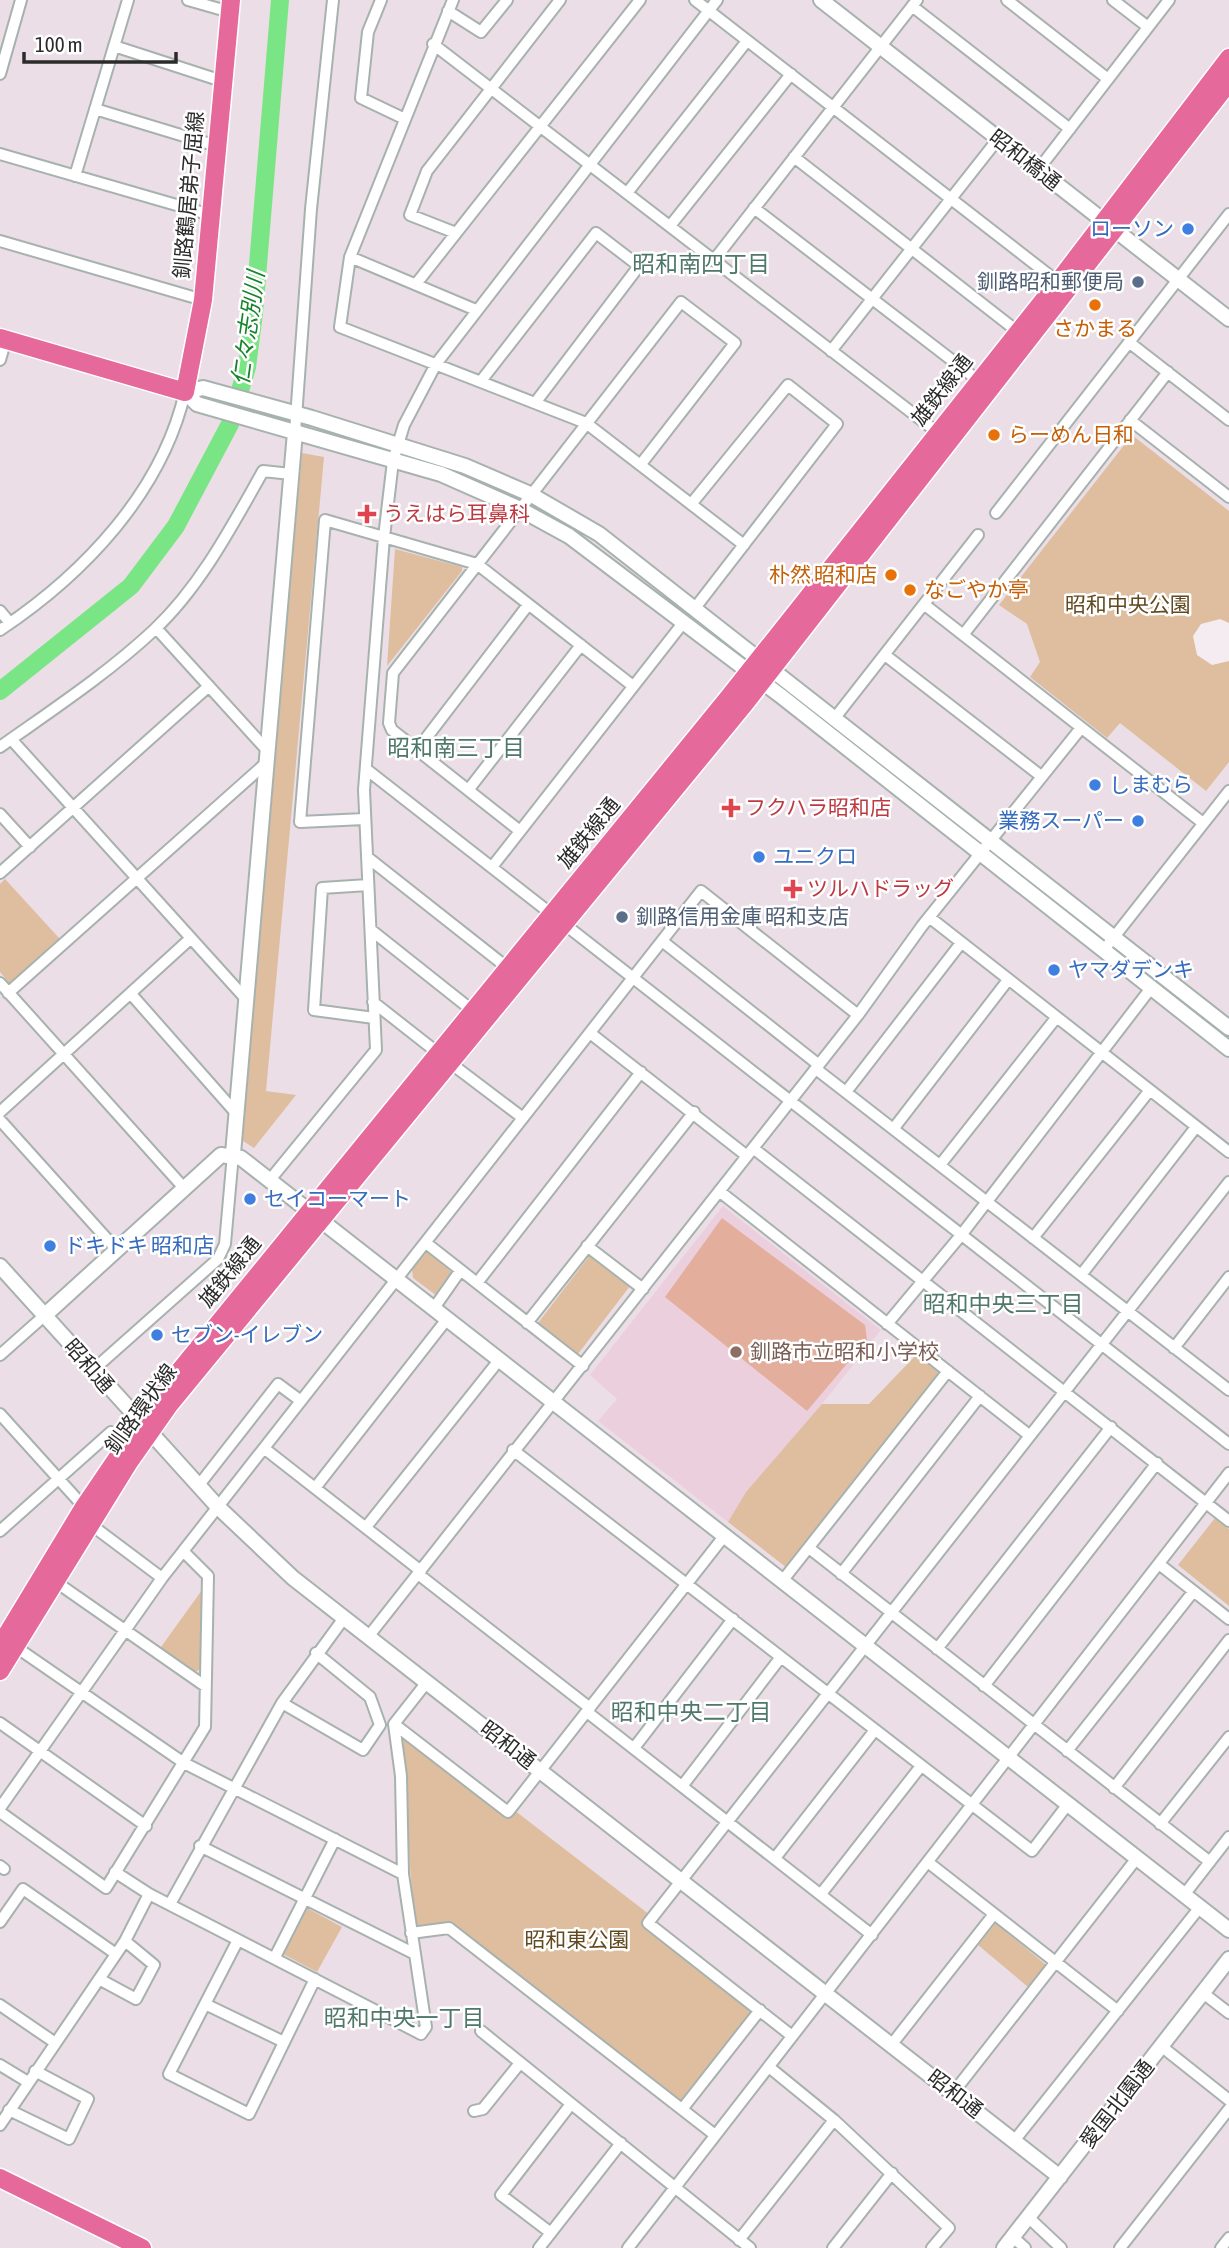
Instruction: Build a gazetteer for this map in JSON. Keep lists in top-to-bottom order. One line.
{"streets":{"main road":["釧路鶴居弟子屈線","雄鉄線通","釧路環状線"],"street":["昭和橋通","昭和通","愛国北園通"]},"crossings":[["昭和橋通","雄鉄線通"],["雄鉄線通","昭和通"],["雄鉄線通","釧路環状線"],["昭和通","釧路環状線"],["昭和通","愛国北園通"]],"districts":["昭和南四丁目","昭和南三丁目","昭和中央三丁目","昭和中央二丁目","昭和中央一丁目"],"water":["仁々志別川"],"parks":["昭和中央公園","昭和東公園"],"places":{"other":["ローソン","釧路昭和郵便局","さかまる","らーめん日和","朴然 昭和店","なごやか亭","しまむら","業務スーパー","ユニクロ","釧路信用金庫 昭和支店","ヤマダデンキ","セイコーマート","ドキドキ 昭和店","セブン-イレブン","釧路市立昭和小学校"],"health":["うえはら耳鼻科","フクハラ昭和店","ツルハドラッグ"]},"scale_bar":"100 m"}
